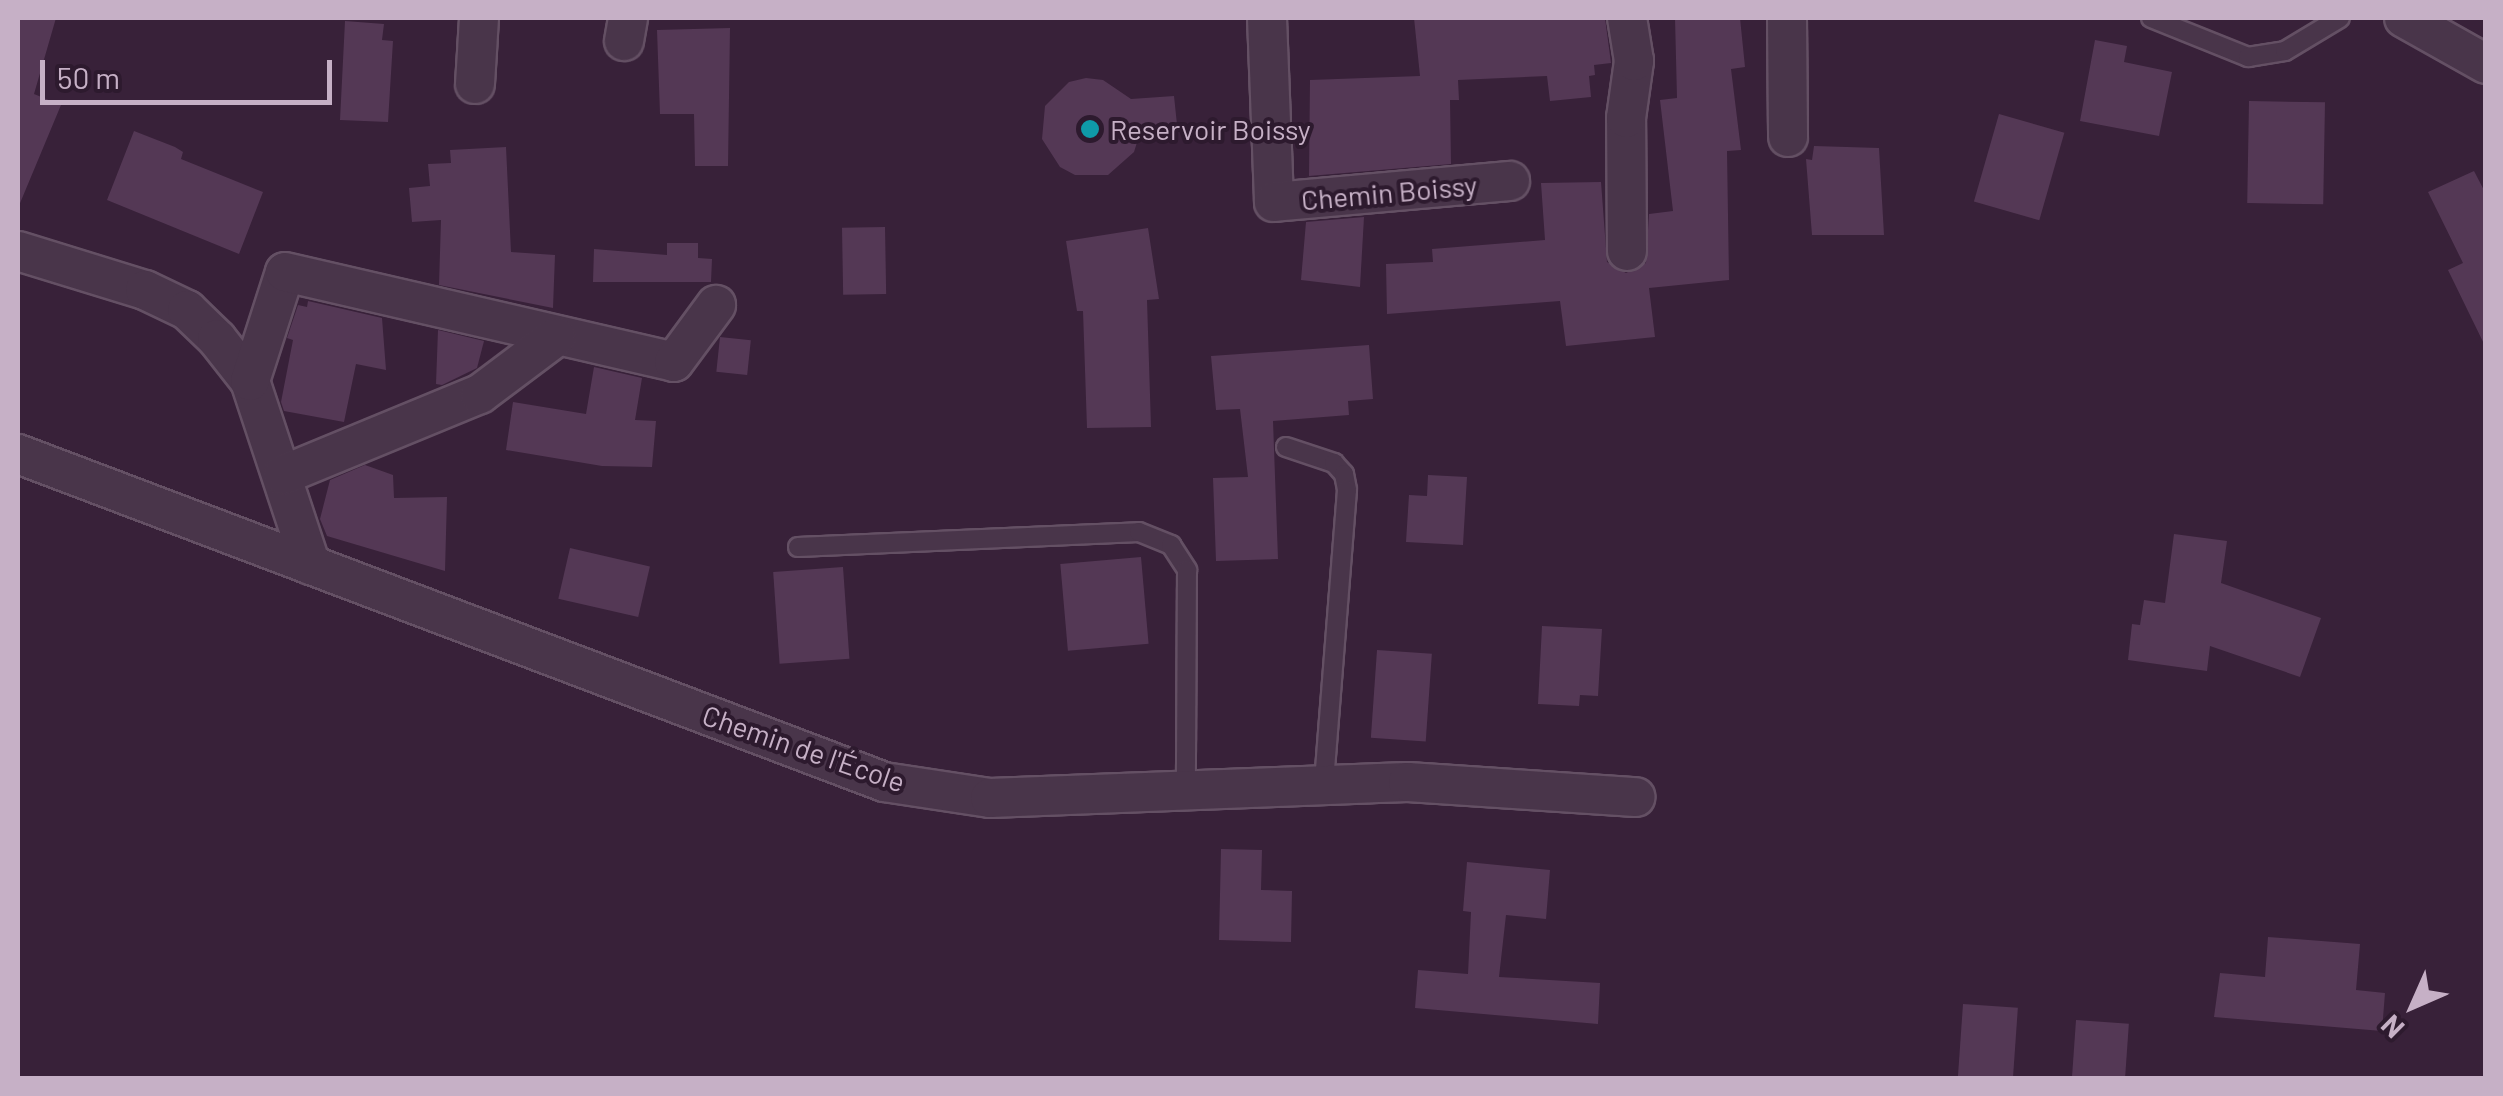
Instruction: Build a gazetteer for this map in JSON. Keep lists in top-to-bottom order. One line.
{"streets":{"street":["Chemin Boissy","Chemin de l'École"]},"places":["Reservoir Boissy"],"scale_bar":"50 m","north":"bottom left"}
